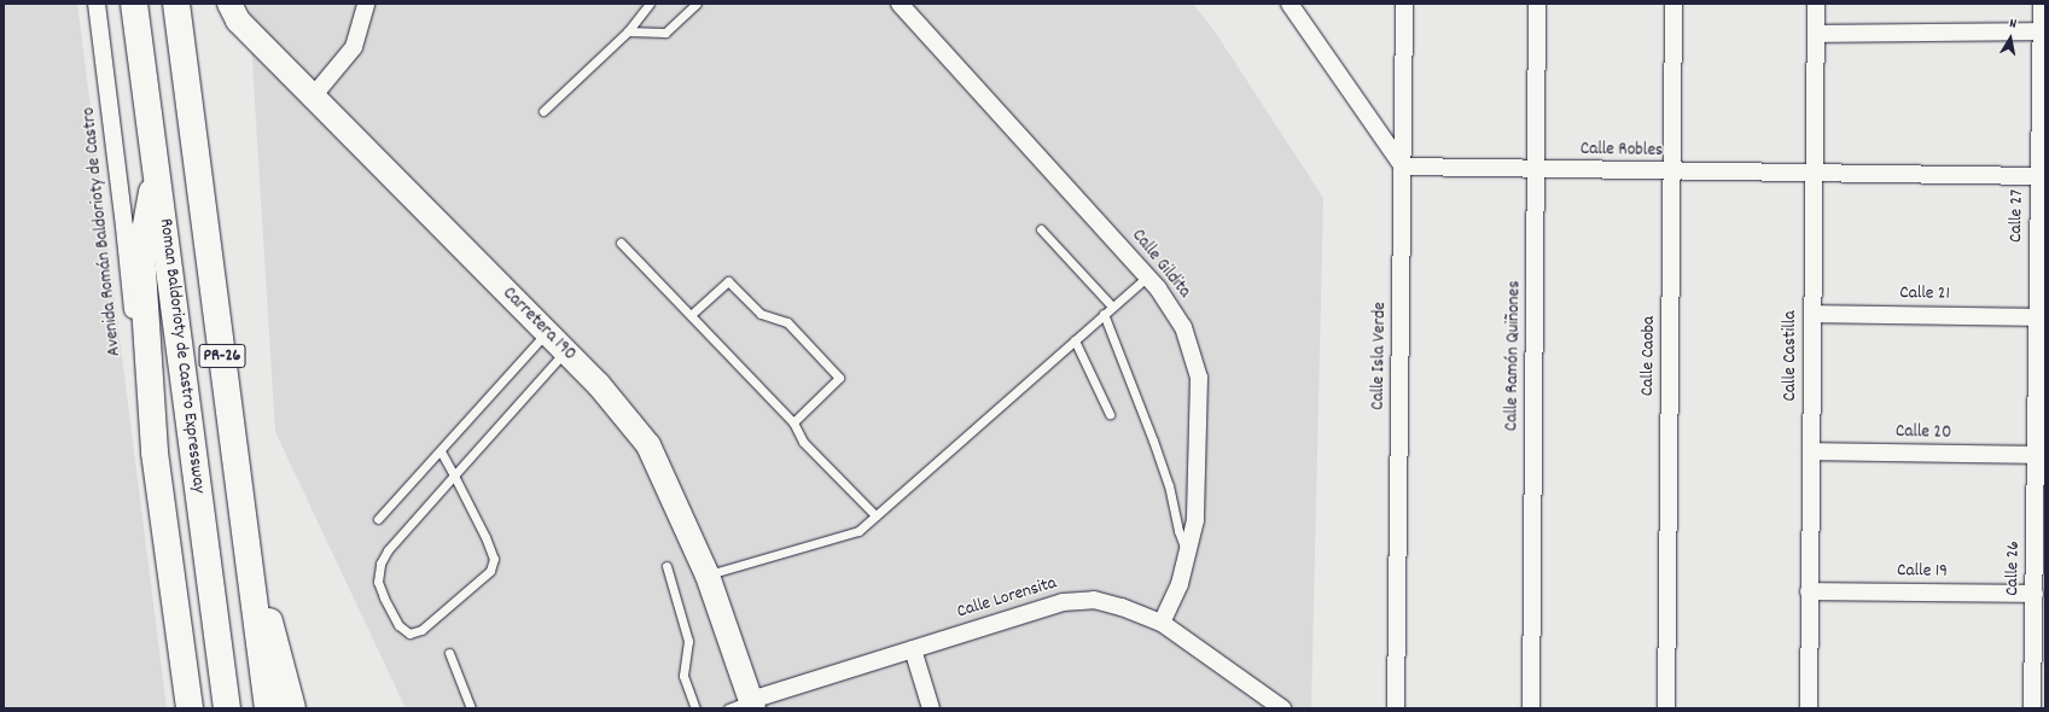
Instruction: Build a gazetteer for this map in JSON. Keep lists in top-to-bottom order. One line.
{"streets":{"highway":["Roman Baldorioty de Castro Expressway","PR-26"],"street":["Calle Robles","Calle 27","Avenida Román Baldorioty de Castro","Calle Gildita","Calle 21","Carretera 190","Calle Isla Verde","Calle Ramón Quiñones","Calle Caoba","Calle Castilla","Calle 20","Calle 26","Calle 19","Calle Lorensita"]},"crossings":[["Calle Robles","Calle 27"],["Calle Robles","Calle Isla Verde"],["Calle Robles","Calle Ramón Quiñones"],["Calle Robles","Calle Caoba"],["Calle Robles","Calle Castilla"],["Calle 27","Calle 21"],["Calle 27","Calle 26"],["Calle Gildita","Calle Lorensita"],["Calle 21","Calle Castilla"],["Carretera 190","Calle Lorensita"],["Calle Castilla","Calle 20"],["Calle Castilla","Calle 19"],["Calle 20","Calle 26"],["Calle 26","Calle 19"]],"north":"top"}
